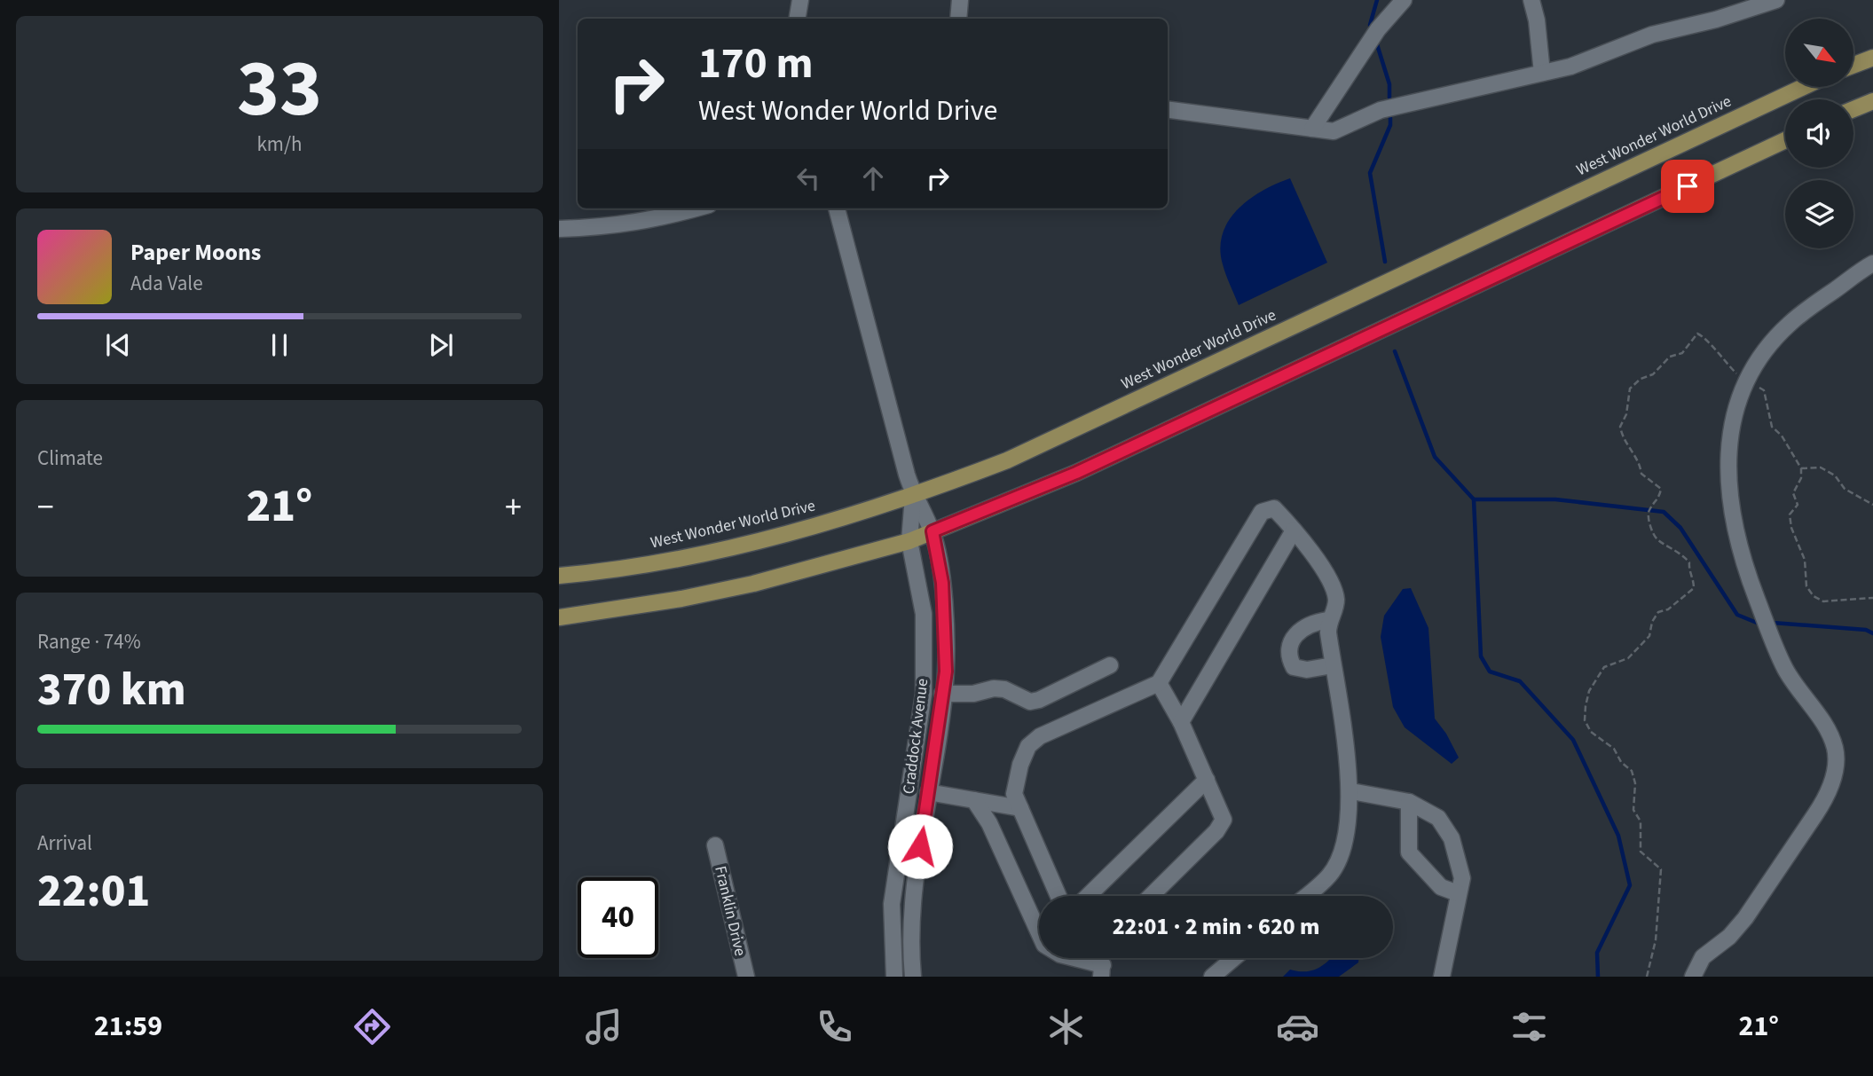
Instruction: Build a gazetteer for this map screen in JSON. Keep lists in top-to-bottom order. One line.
{"streets":{"main road":["West Wonder World Drive"],"street":["Craddock Avenue","Franklin Drive"]},"crossings":[["West Wonder World Drive","Craddock Avenue"]],"north":"bottom right","page":{"tile":[["33","km/h"],"Climate",["Range · 74%","370 km"],["Arrival","22:01"]],"turn":["170 m","West Wonder World Drive"],"song":["Paper Moons","Ada Vale"],"heat":["−","21°","+"],"limit":"40","trip":"22:01 · 2 min · 620 m","tabs":["21:59","21°"]}}
